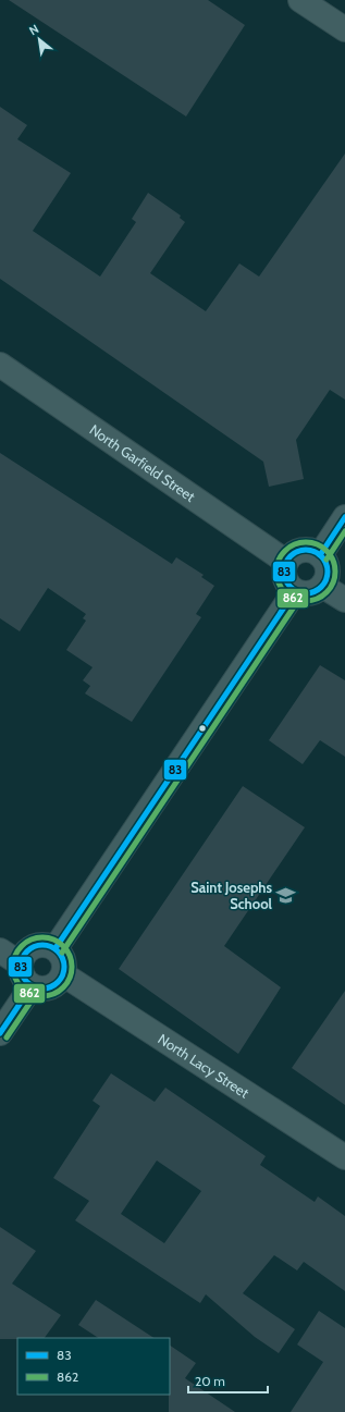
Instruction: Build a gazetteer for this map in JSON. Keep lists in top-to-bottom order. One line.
{"streets":{"street":["North Garfield Street","North Lacy Street"]},"places":{"school or university":["Saint Josephs School"]},"lines":["transit line 83","transit line 862"],"legend":["83","862"],"scale_bar":"20 m","north":"top left"}
